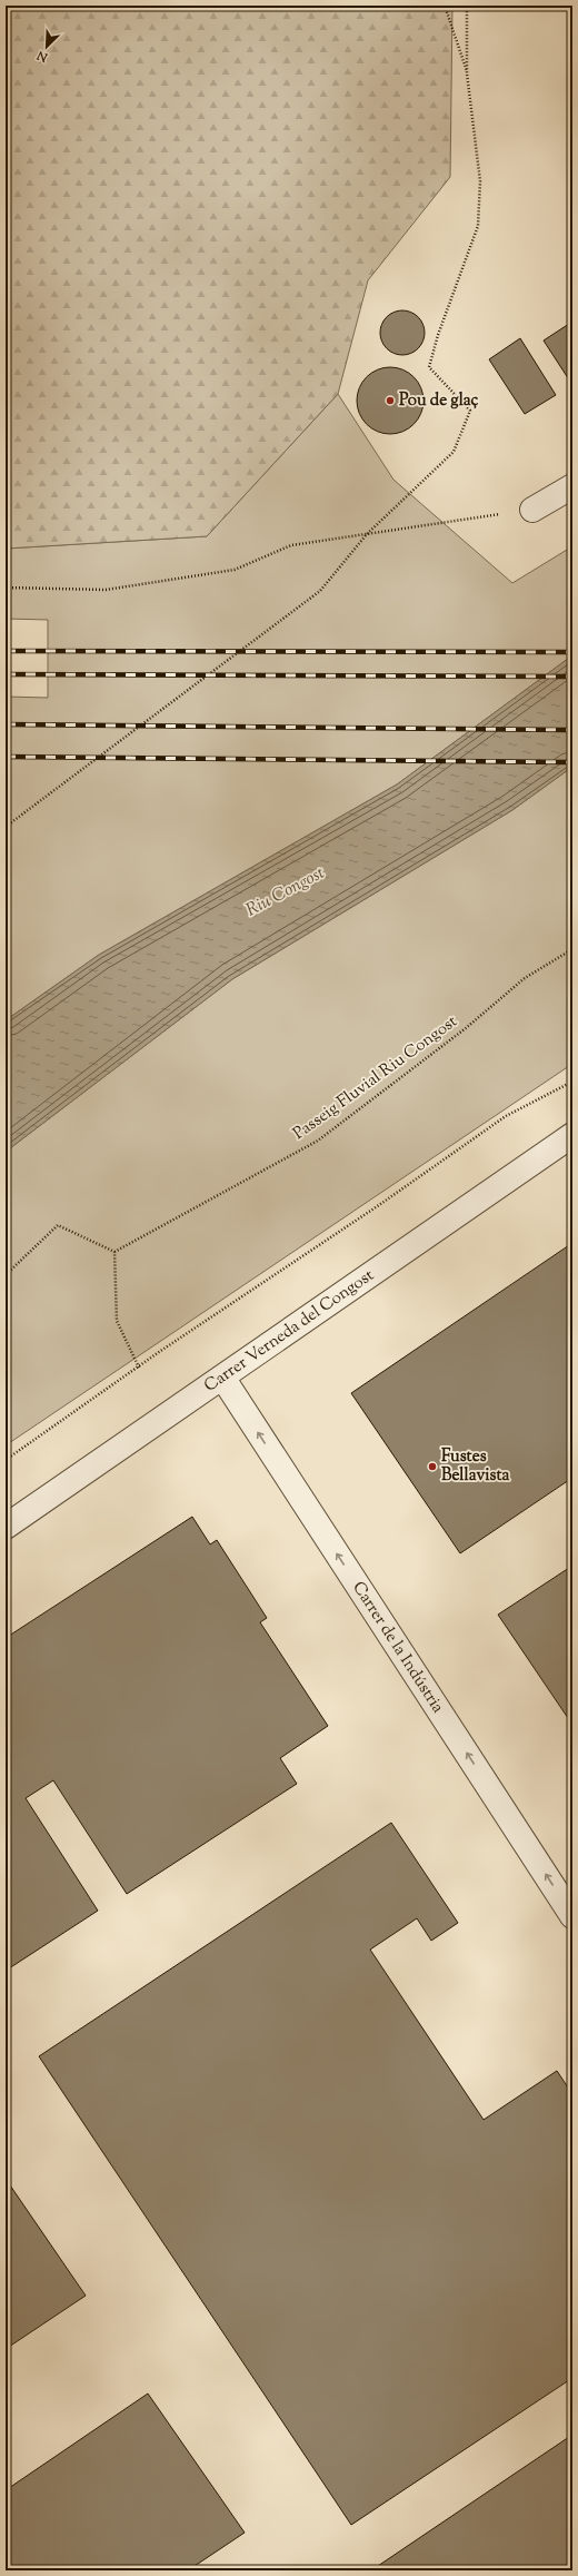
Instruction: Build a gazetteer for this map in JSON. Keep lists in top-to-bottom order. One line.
{"streets":{"street":["Carrer Verneda del Congost","Carrer de la Indústria"],"path":["Passeig Fluvial Riu Congost"]},"crossings":[["Carrer Verneda del Congost","Carrer de la Indústria"]],"one_way":["Carrer de la Indústria"],"water":["Riu Congost"],"places":["Pou de glaç","Fustes Bellavista"],"north":"bottom left"}
